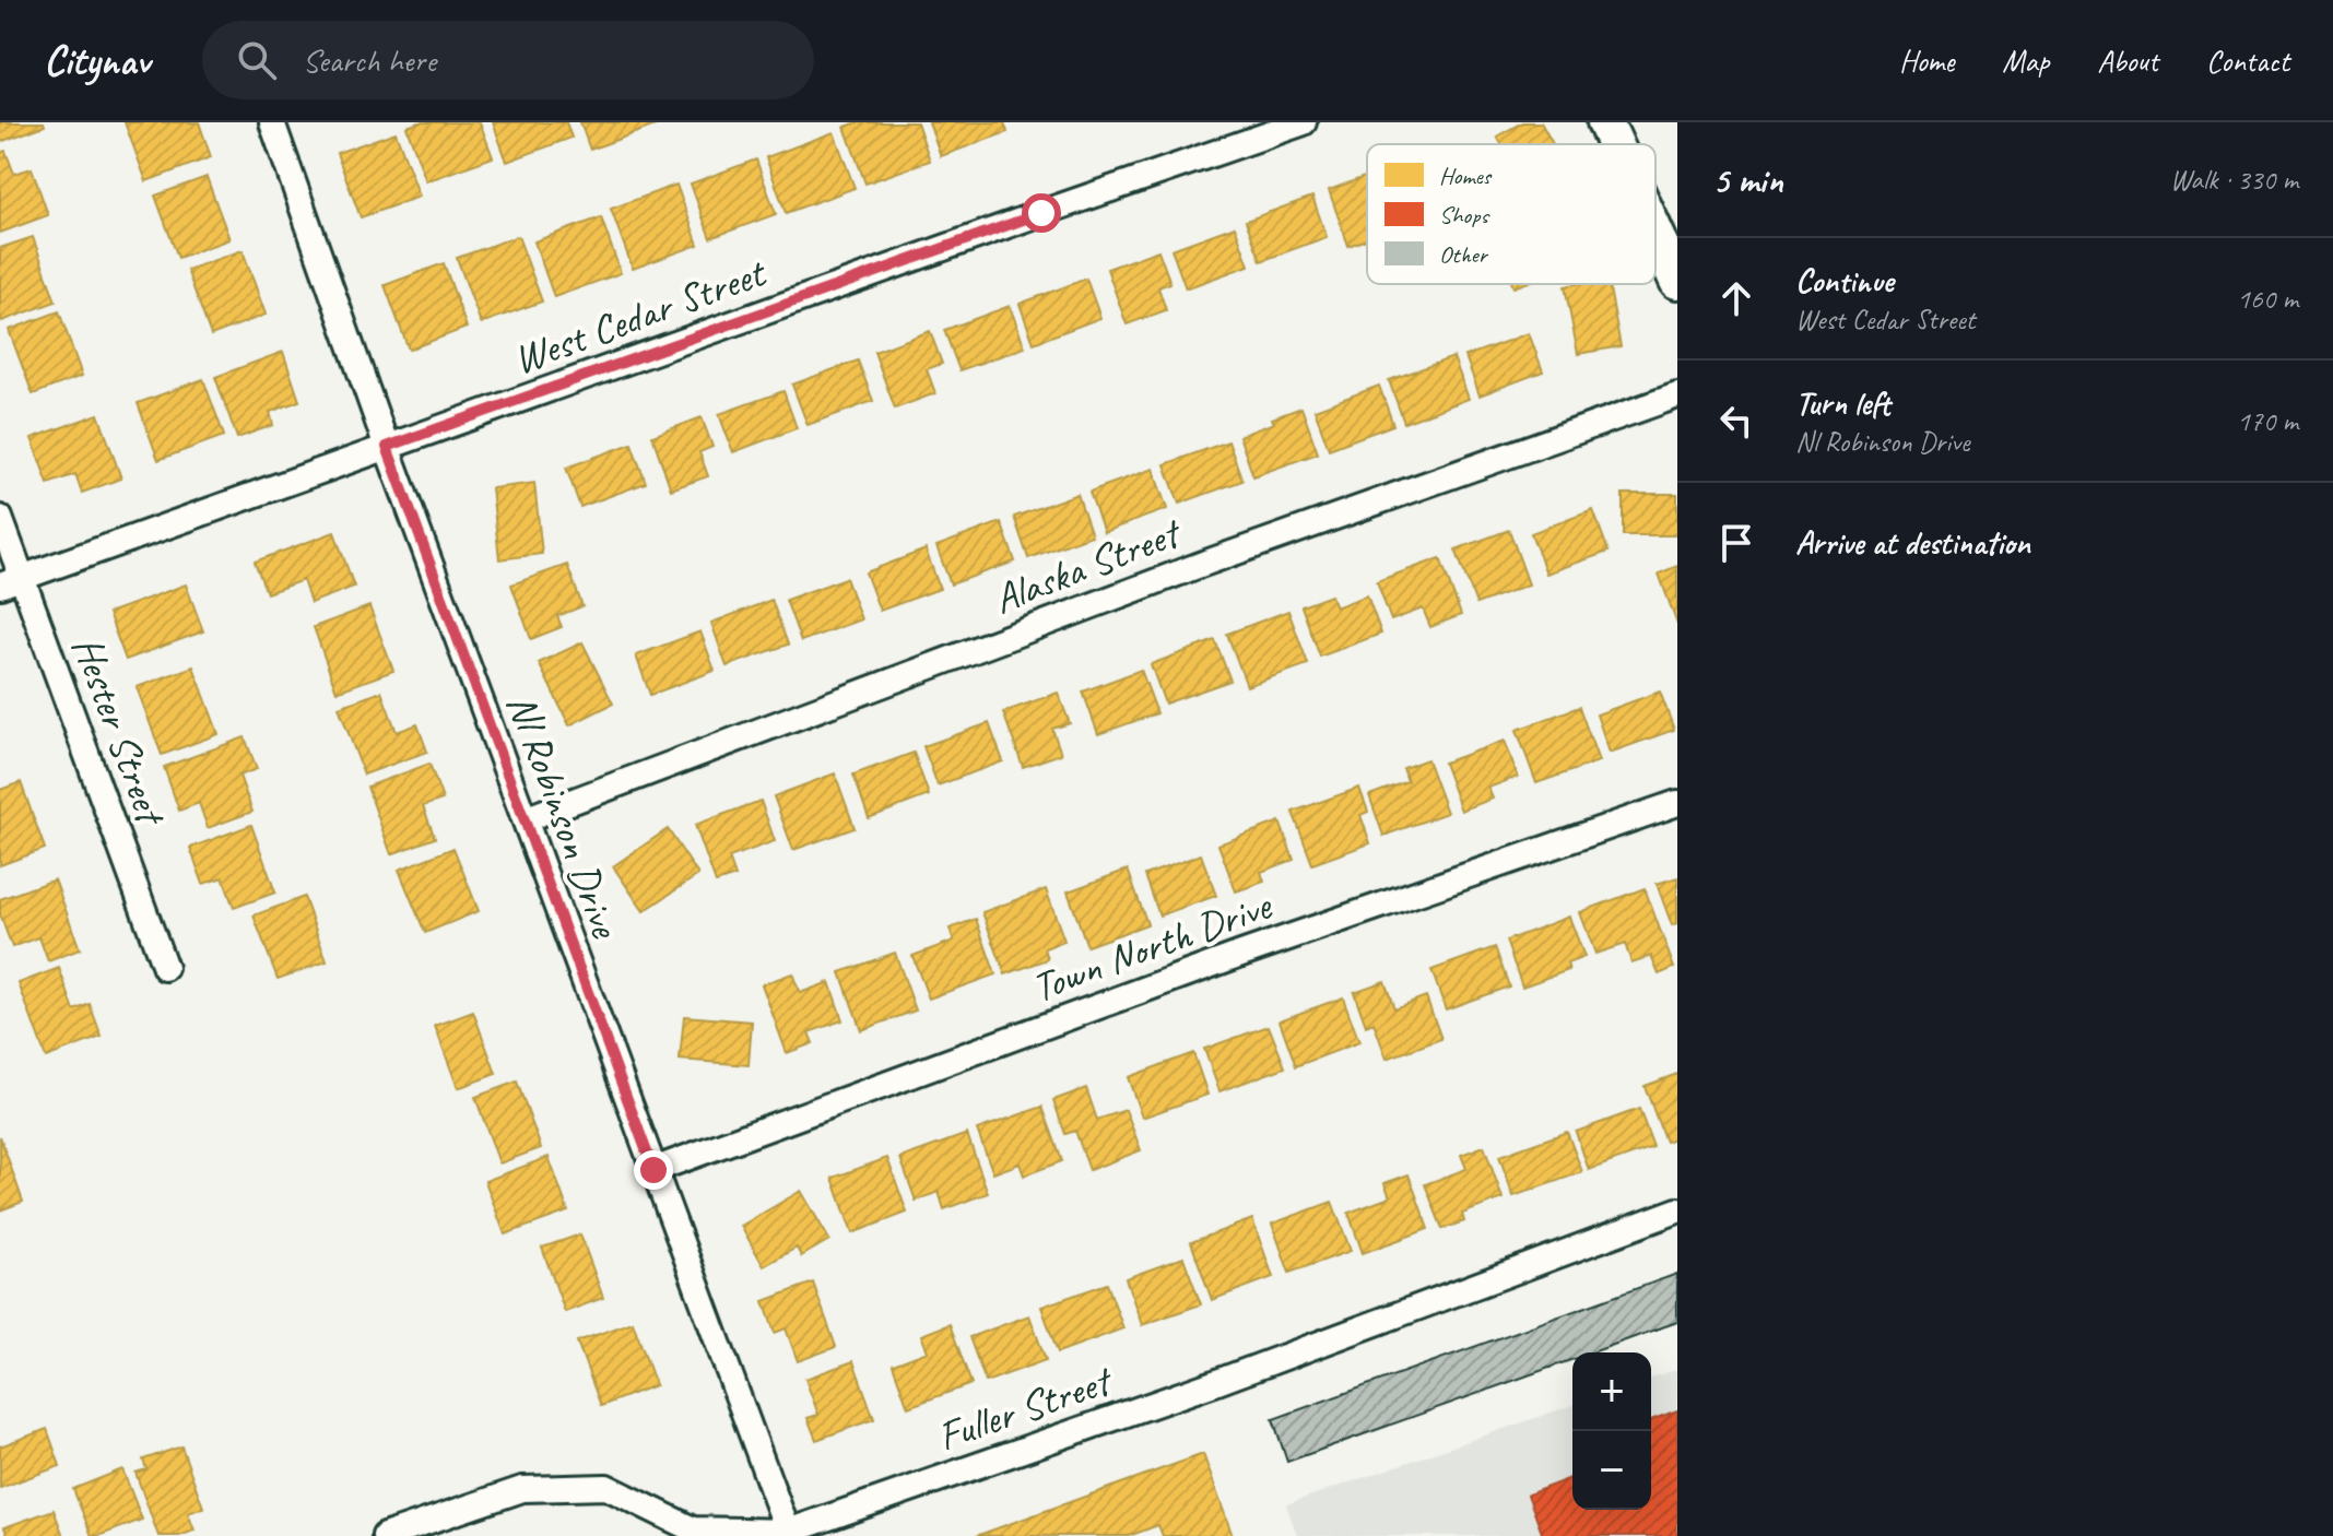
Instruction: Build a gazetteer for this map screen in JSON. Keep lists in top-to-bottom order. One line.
{"streets":{"street":["West Cedar Street","Alaska Street","Hester Street","Nl Robinson Drive","Town North Drive","Fuller Street"]},"crossings":[["West Cedar Street","Hester Street"],["West Cedar Street","Nl Robinson Drive"],["Alaska Street","Nl Robinson Drive"],["Nl Robinson Drive","Town North Drive"],["Nl Robinson Drive","Fuller Street"]],"legend":["Homes","Shops","Other"],"page":{"header":"Citynav","search":"Search here","nav":["Home","Map","About","Contact"],"heading":["5 min","Walk · 330 m"],"list":[["Continue","West Cedar Street","160 m"],["Turn left","Nl Robinson Drive","170 m"],"Arrive at destination"],"map_buttons":["+","−"]}}
